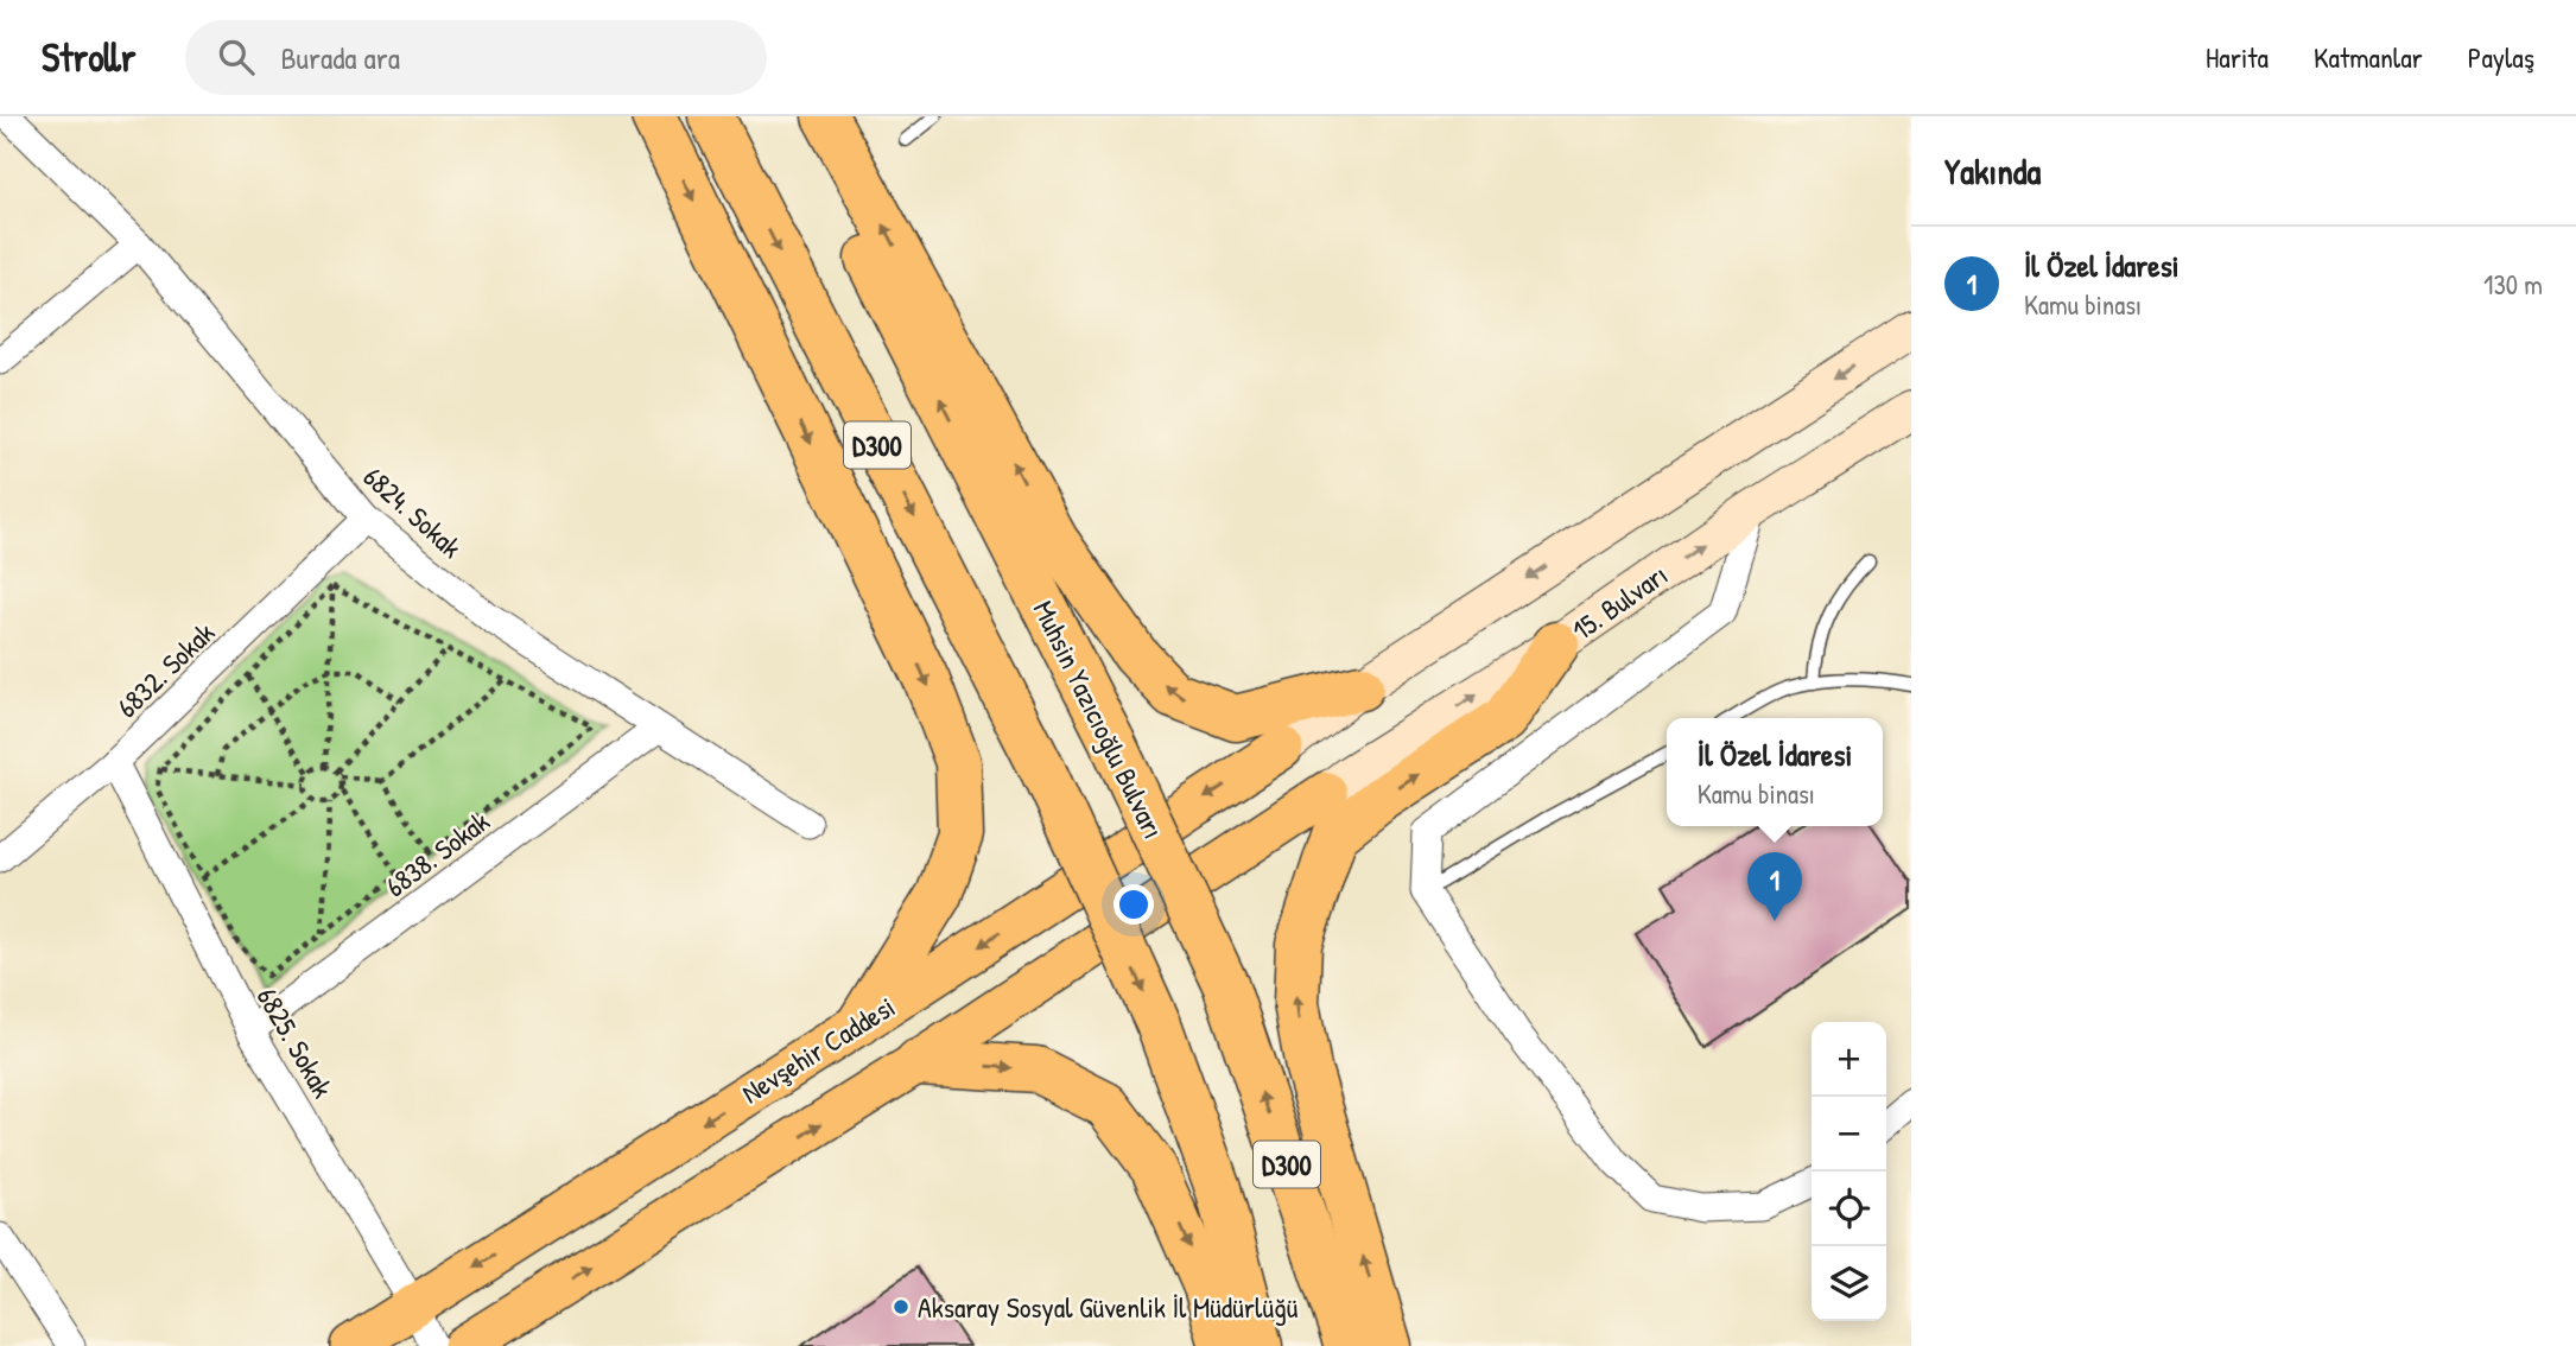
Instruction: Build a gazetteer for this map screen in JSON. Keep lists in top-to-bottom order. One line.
{"streets":{"highway":["D300","Muhsin Yazıcıoğlu Bulvarı"],"main road":["15. Bulvarı","Nevşehir Caddesi"],"street":["6824. Sokak","6832. Sokak","6838. Sokak","6825. Sokak"]},"crossings":[["6824. Sokak","6832. Sokak"],["6824. Sokak","6838. Sokak"],["6832. Sokak","6825. Sokak"],["6838. Sokak","6825. Sokak"],["6825. Sokak","Nevşehir Caddesi"]],"places":["Aksaray Sosyal Güvenlik İl Müdürlüğü"],"page":{"header":"Strollr","search":"Burada ara","nav":["Harita","Katmanlar","Paylaş"],"heading":"Yakında","list":[{"mark":"1","name":"İl Özel İdaresi","note":"Kamu binası","value":"130 m"}],"popup":["İl Özel İdaresi","Kamu binası"],"pins":"1","map_buttons":["+","−"]}}
